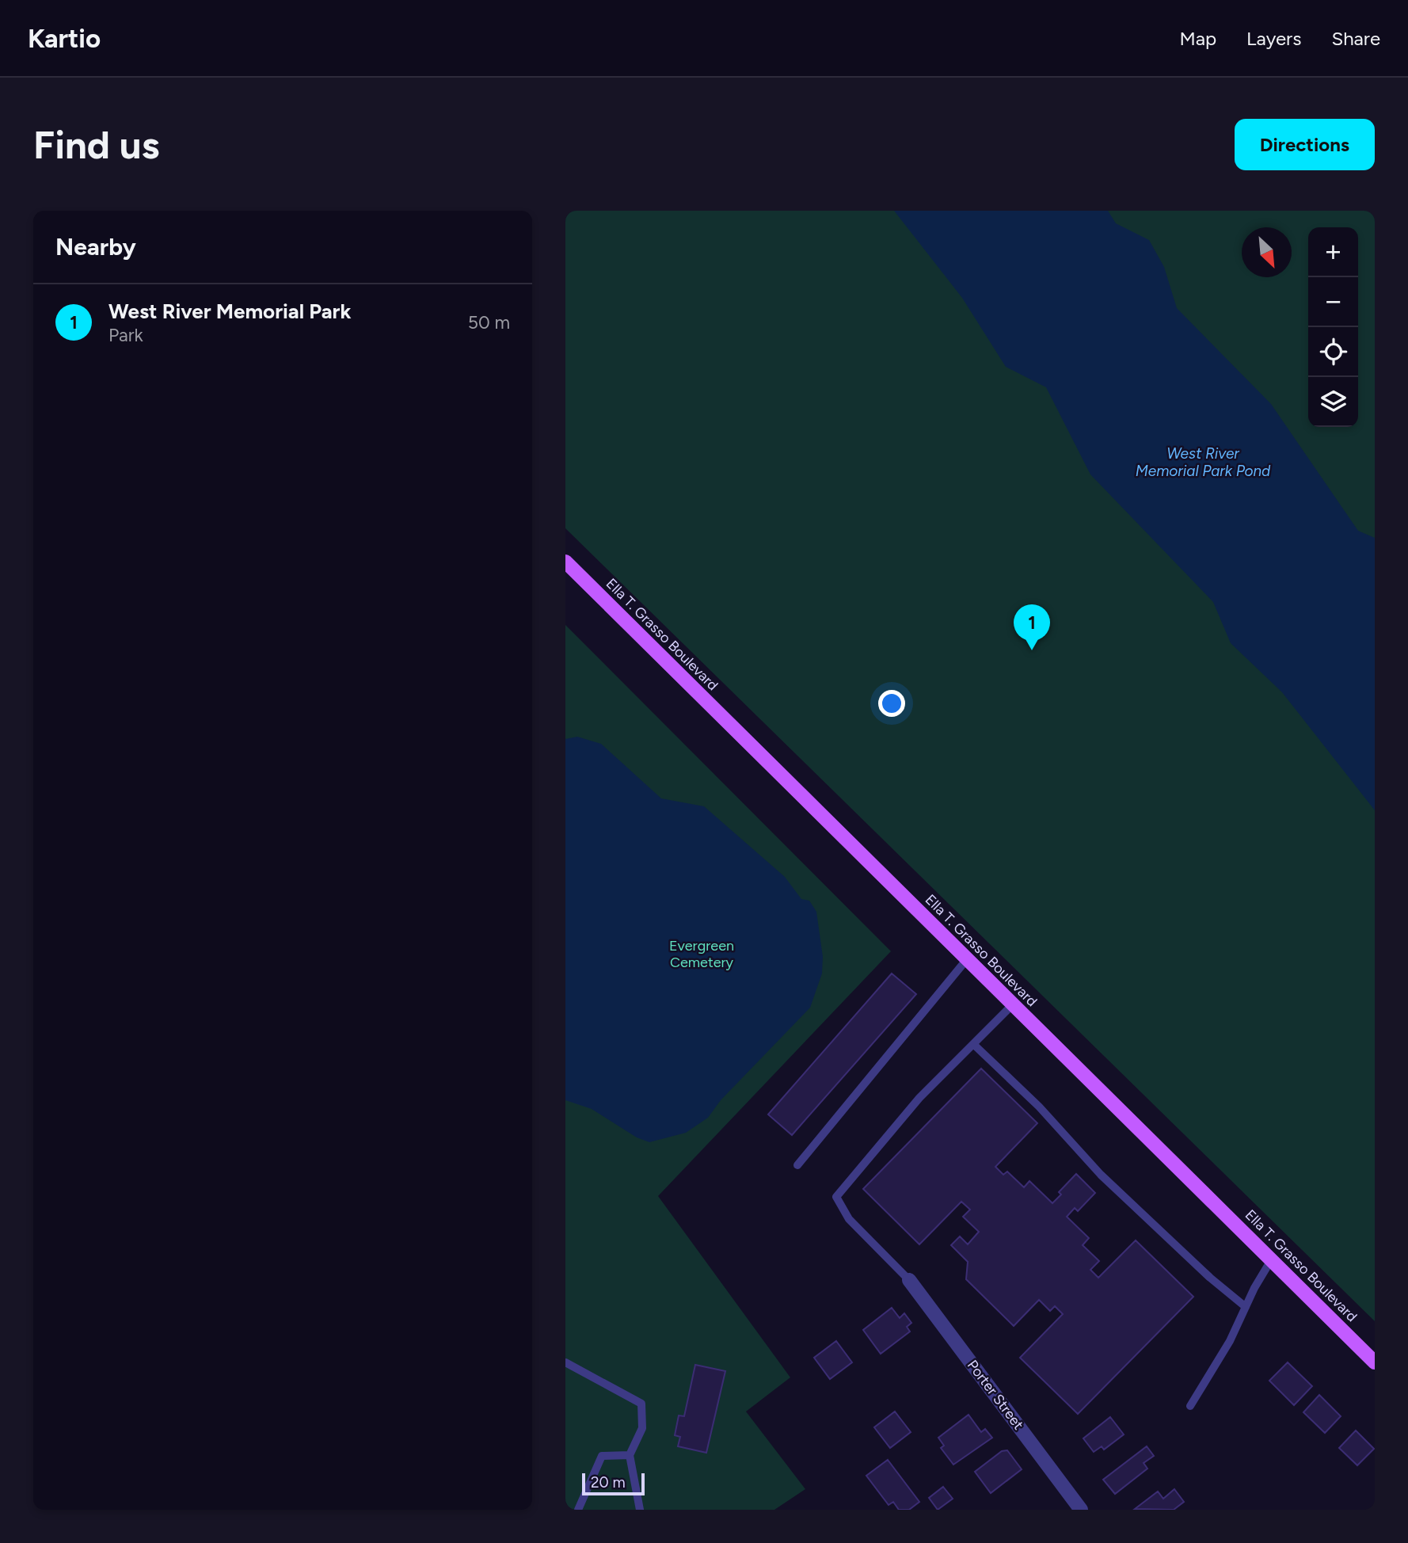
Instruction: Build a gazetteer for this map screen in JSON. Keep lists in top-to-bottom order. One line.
{"streets":{"main road":["Ella T. Grasso Boulevard"],"street":["Porter Street"]},"water":["West River Memorial Park Pond"],"parks":["Evergreen Cemetery"],"scale_bar":"20 m","north":"bottom right","page":{"header":"Kartio","nav":["Map","Layers","Share"],"buttons":"Directions","title":"Find us","heading":"Nearby","map_buttons":["+","−"],"list":[{"mark":"1","name":"West River Memorial Park","note":"Park","value":"50 m"}],"pins":"1","scale":"20 m"}}
